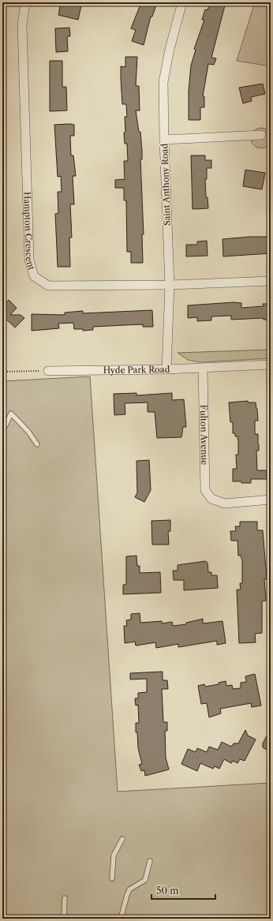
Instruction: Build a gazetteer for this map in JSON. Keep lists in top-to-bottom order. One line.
{"streets":{"street":["Saint Anthony Road","Hampton Crescent","Hyde Park Road","Fulton Avenue"]},"crossings":[["Saint Anthony Road","Hampton Crescent"],["Saint Anthony Road","Hyde Park Road"],["Hyde Park Road","Fulton Avenue"]],"scale_bar":"50 m"}
